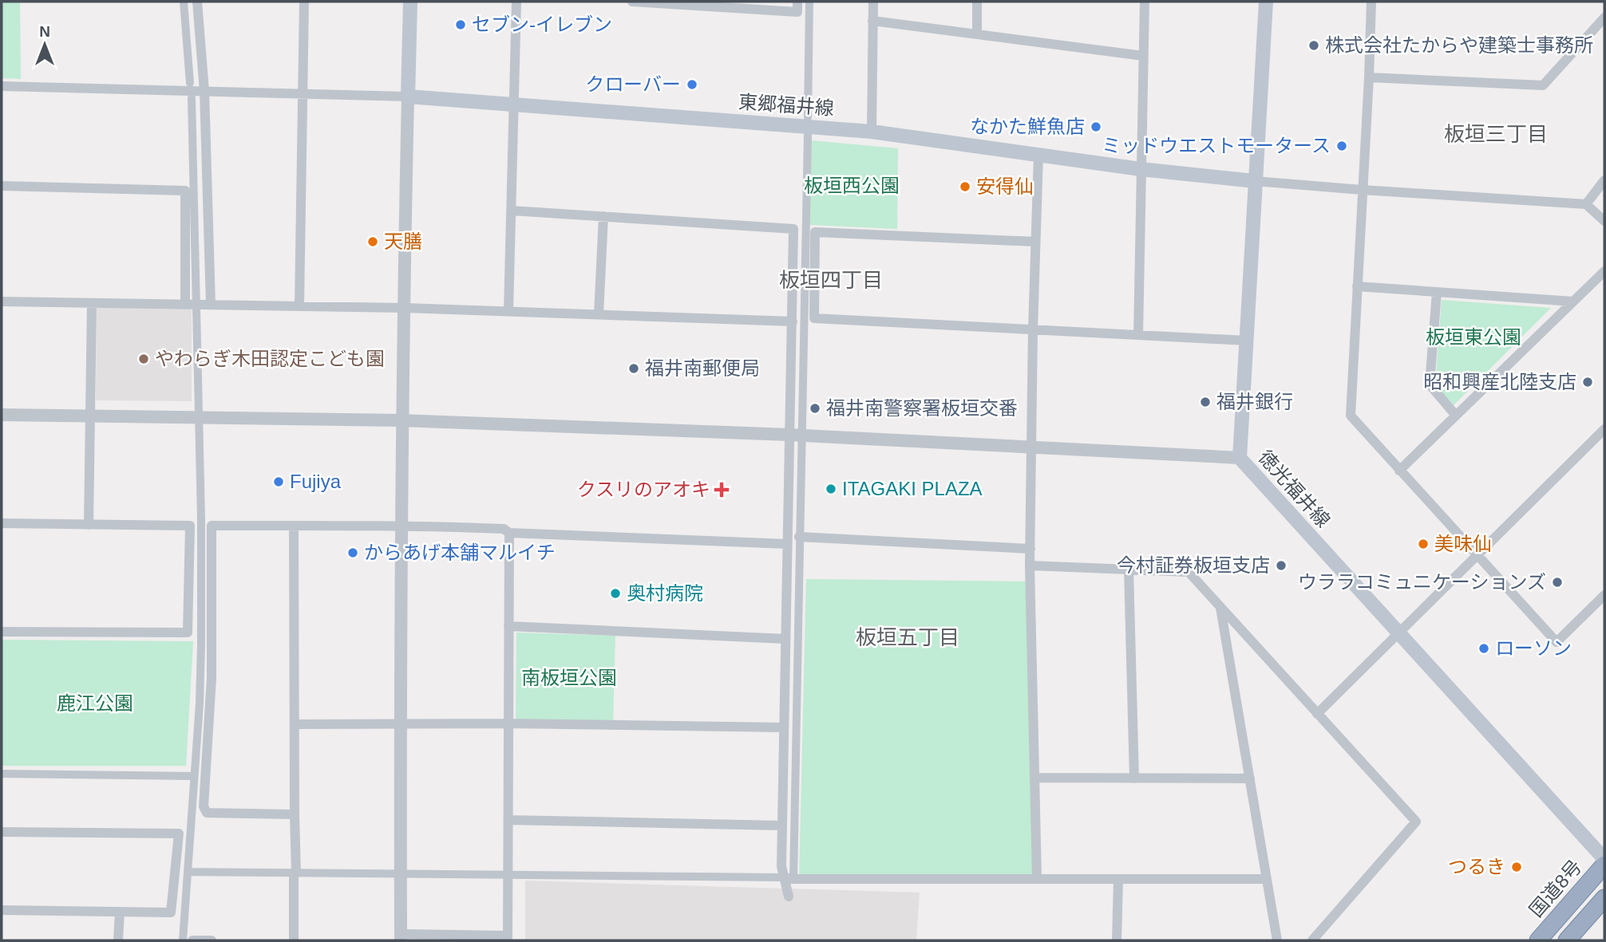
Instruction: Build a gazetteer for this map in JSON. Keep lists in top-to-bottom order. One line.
{"streets":{"highway":["国道8号"],"main road":["東郷福井線","徳光福井線"]},"crossings":[["東郷福井線","徳光福井線"]],"districts":["板垣三丁目","板垣四丁目","板垣五丁目"],"parks":["板垣西公園","板垣東公園","南板垣公園","鹿江公園"],"places":{"other":["セブン-イレブン","株式会社たからや建築士事務所","クローバー","なかた鮮魚店","ミッドウエストモータース","安得仙","天膳","やわらぎ木田認定こども園","福井南郵便局","昭和興産北陸支店","福井銀行","福井南警察署板垣交番","Fujiya","ITAGAKI PLAZA","美味仙","からあげ本舗マルイチ","今村証券板垣支店","ウララコミュニケーションズ","奥村病院","ローソン","つるき"],"health":["クスリのアオキ"]},"north":"top"}
